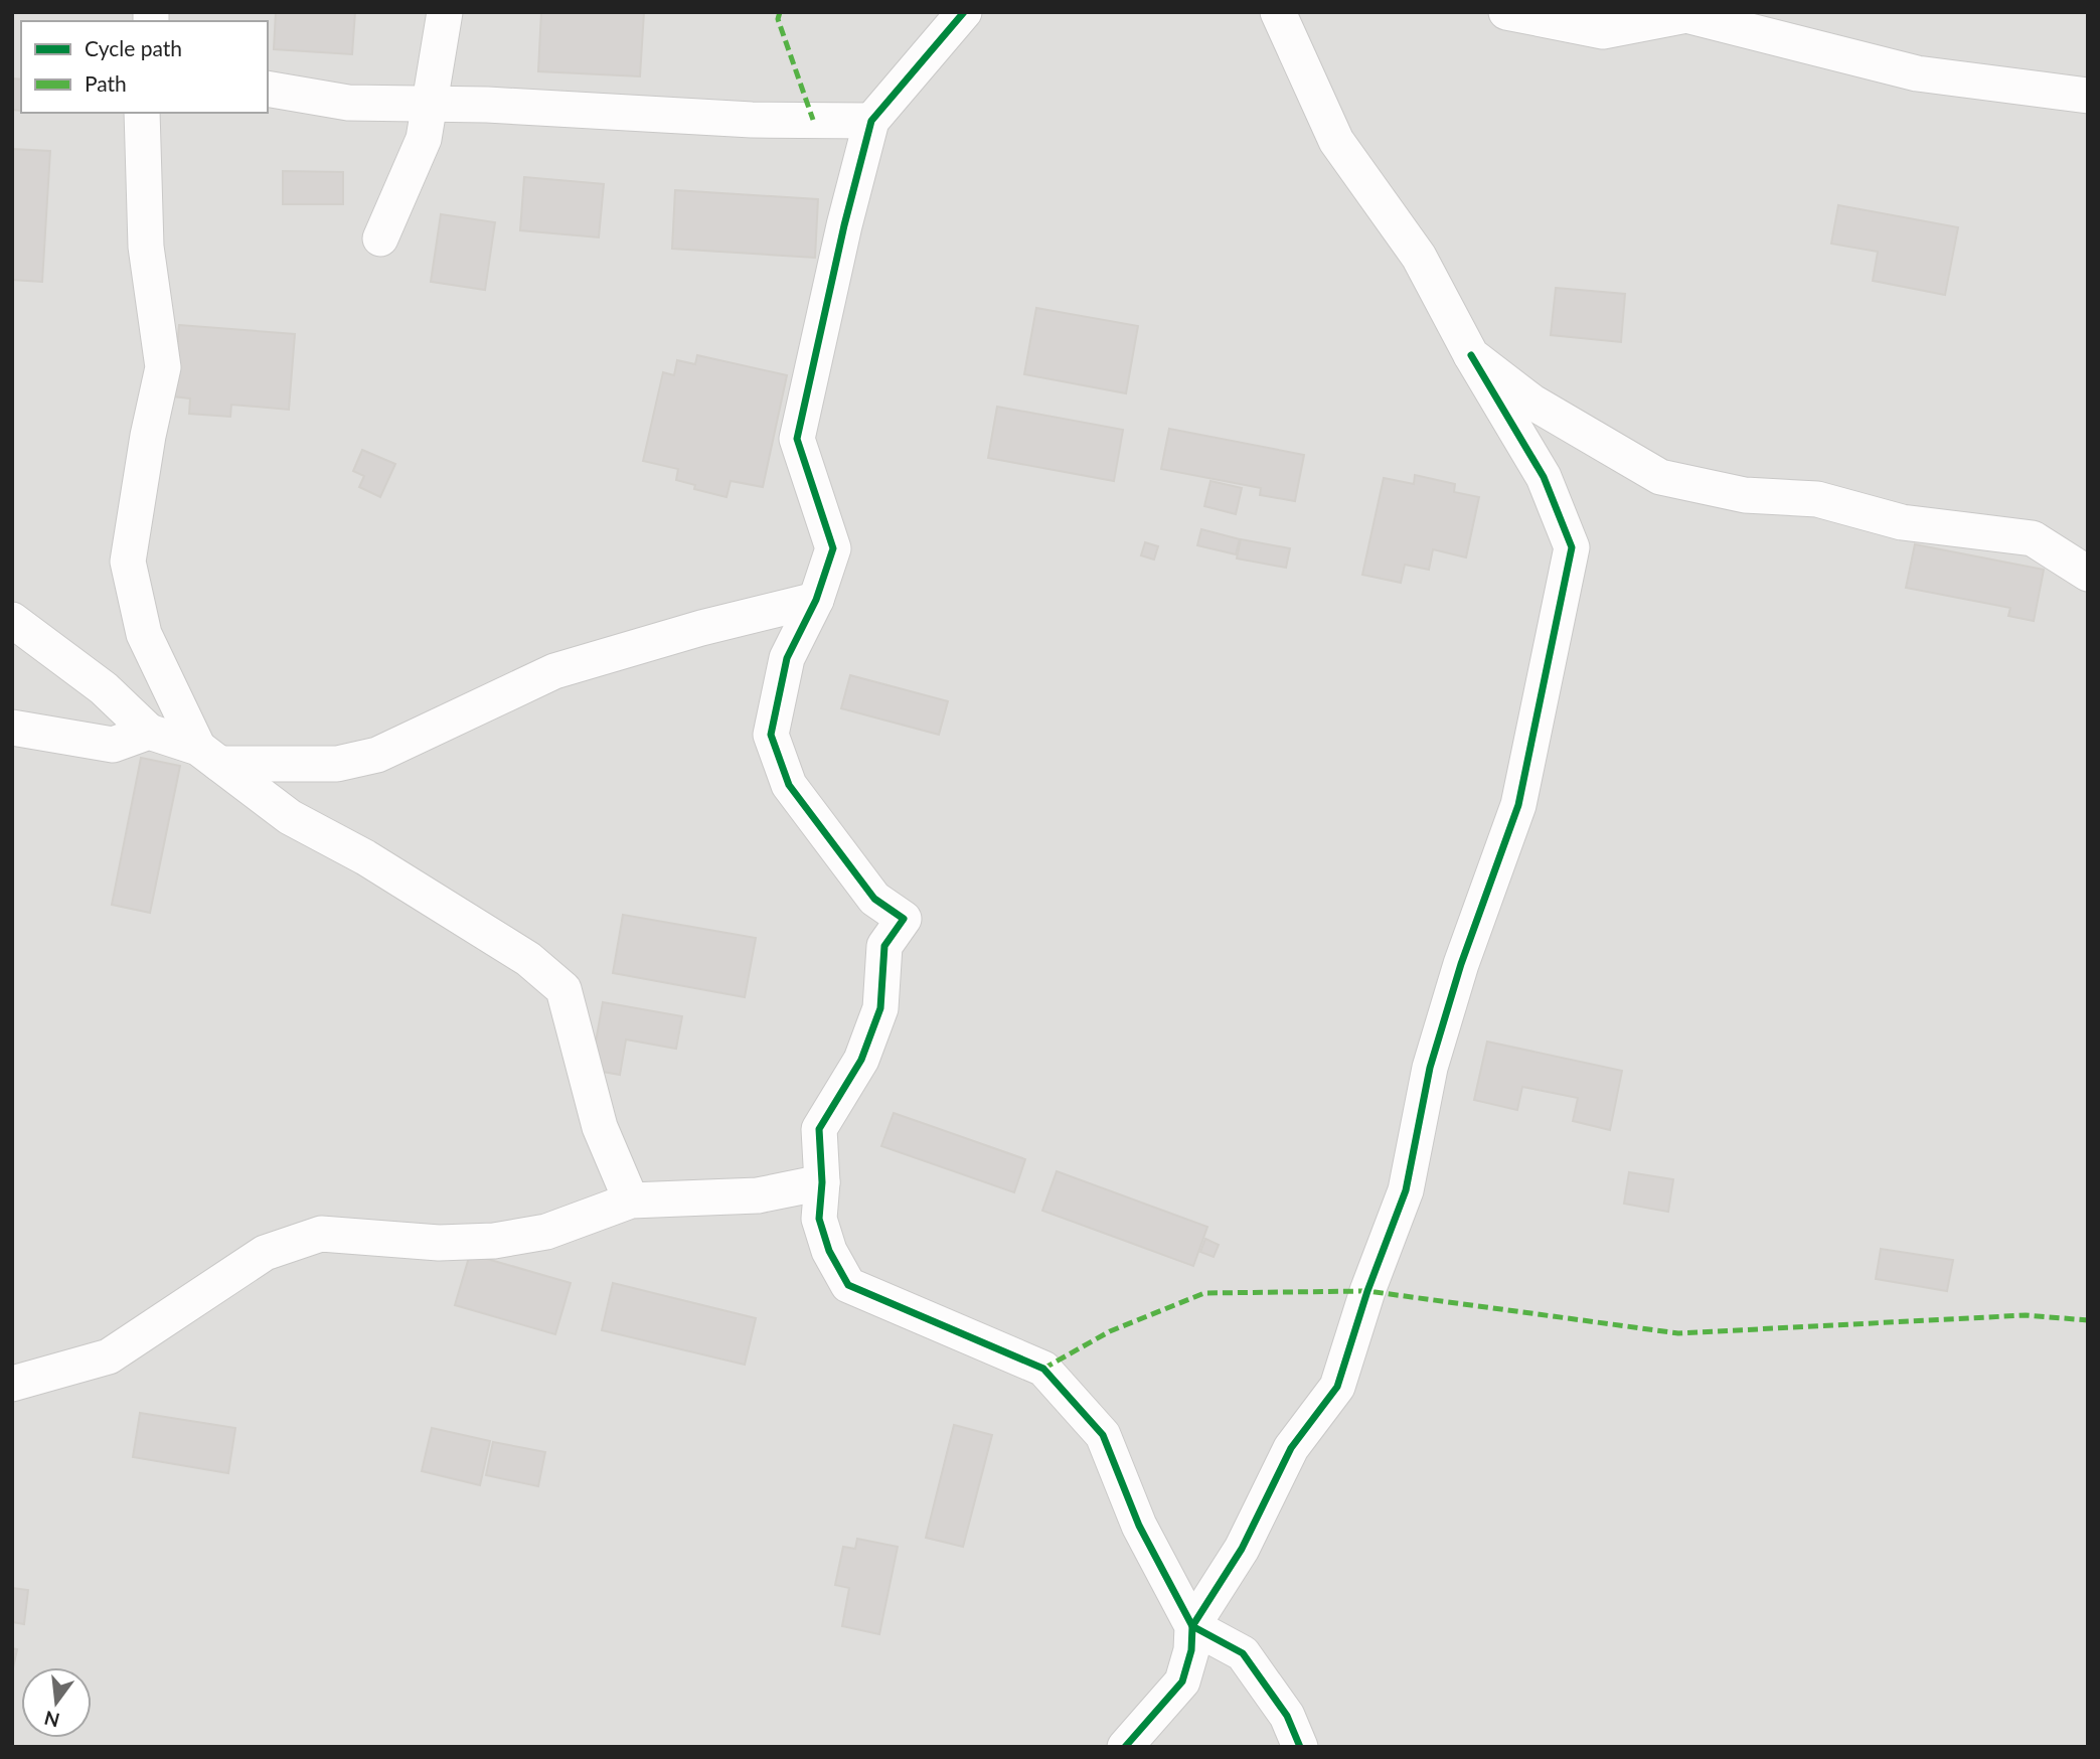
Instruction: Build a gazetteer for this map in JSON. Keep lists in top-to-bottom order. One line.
{"legend":["Cycle path","Path"],"north":"bottom"}
